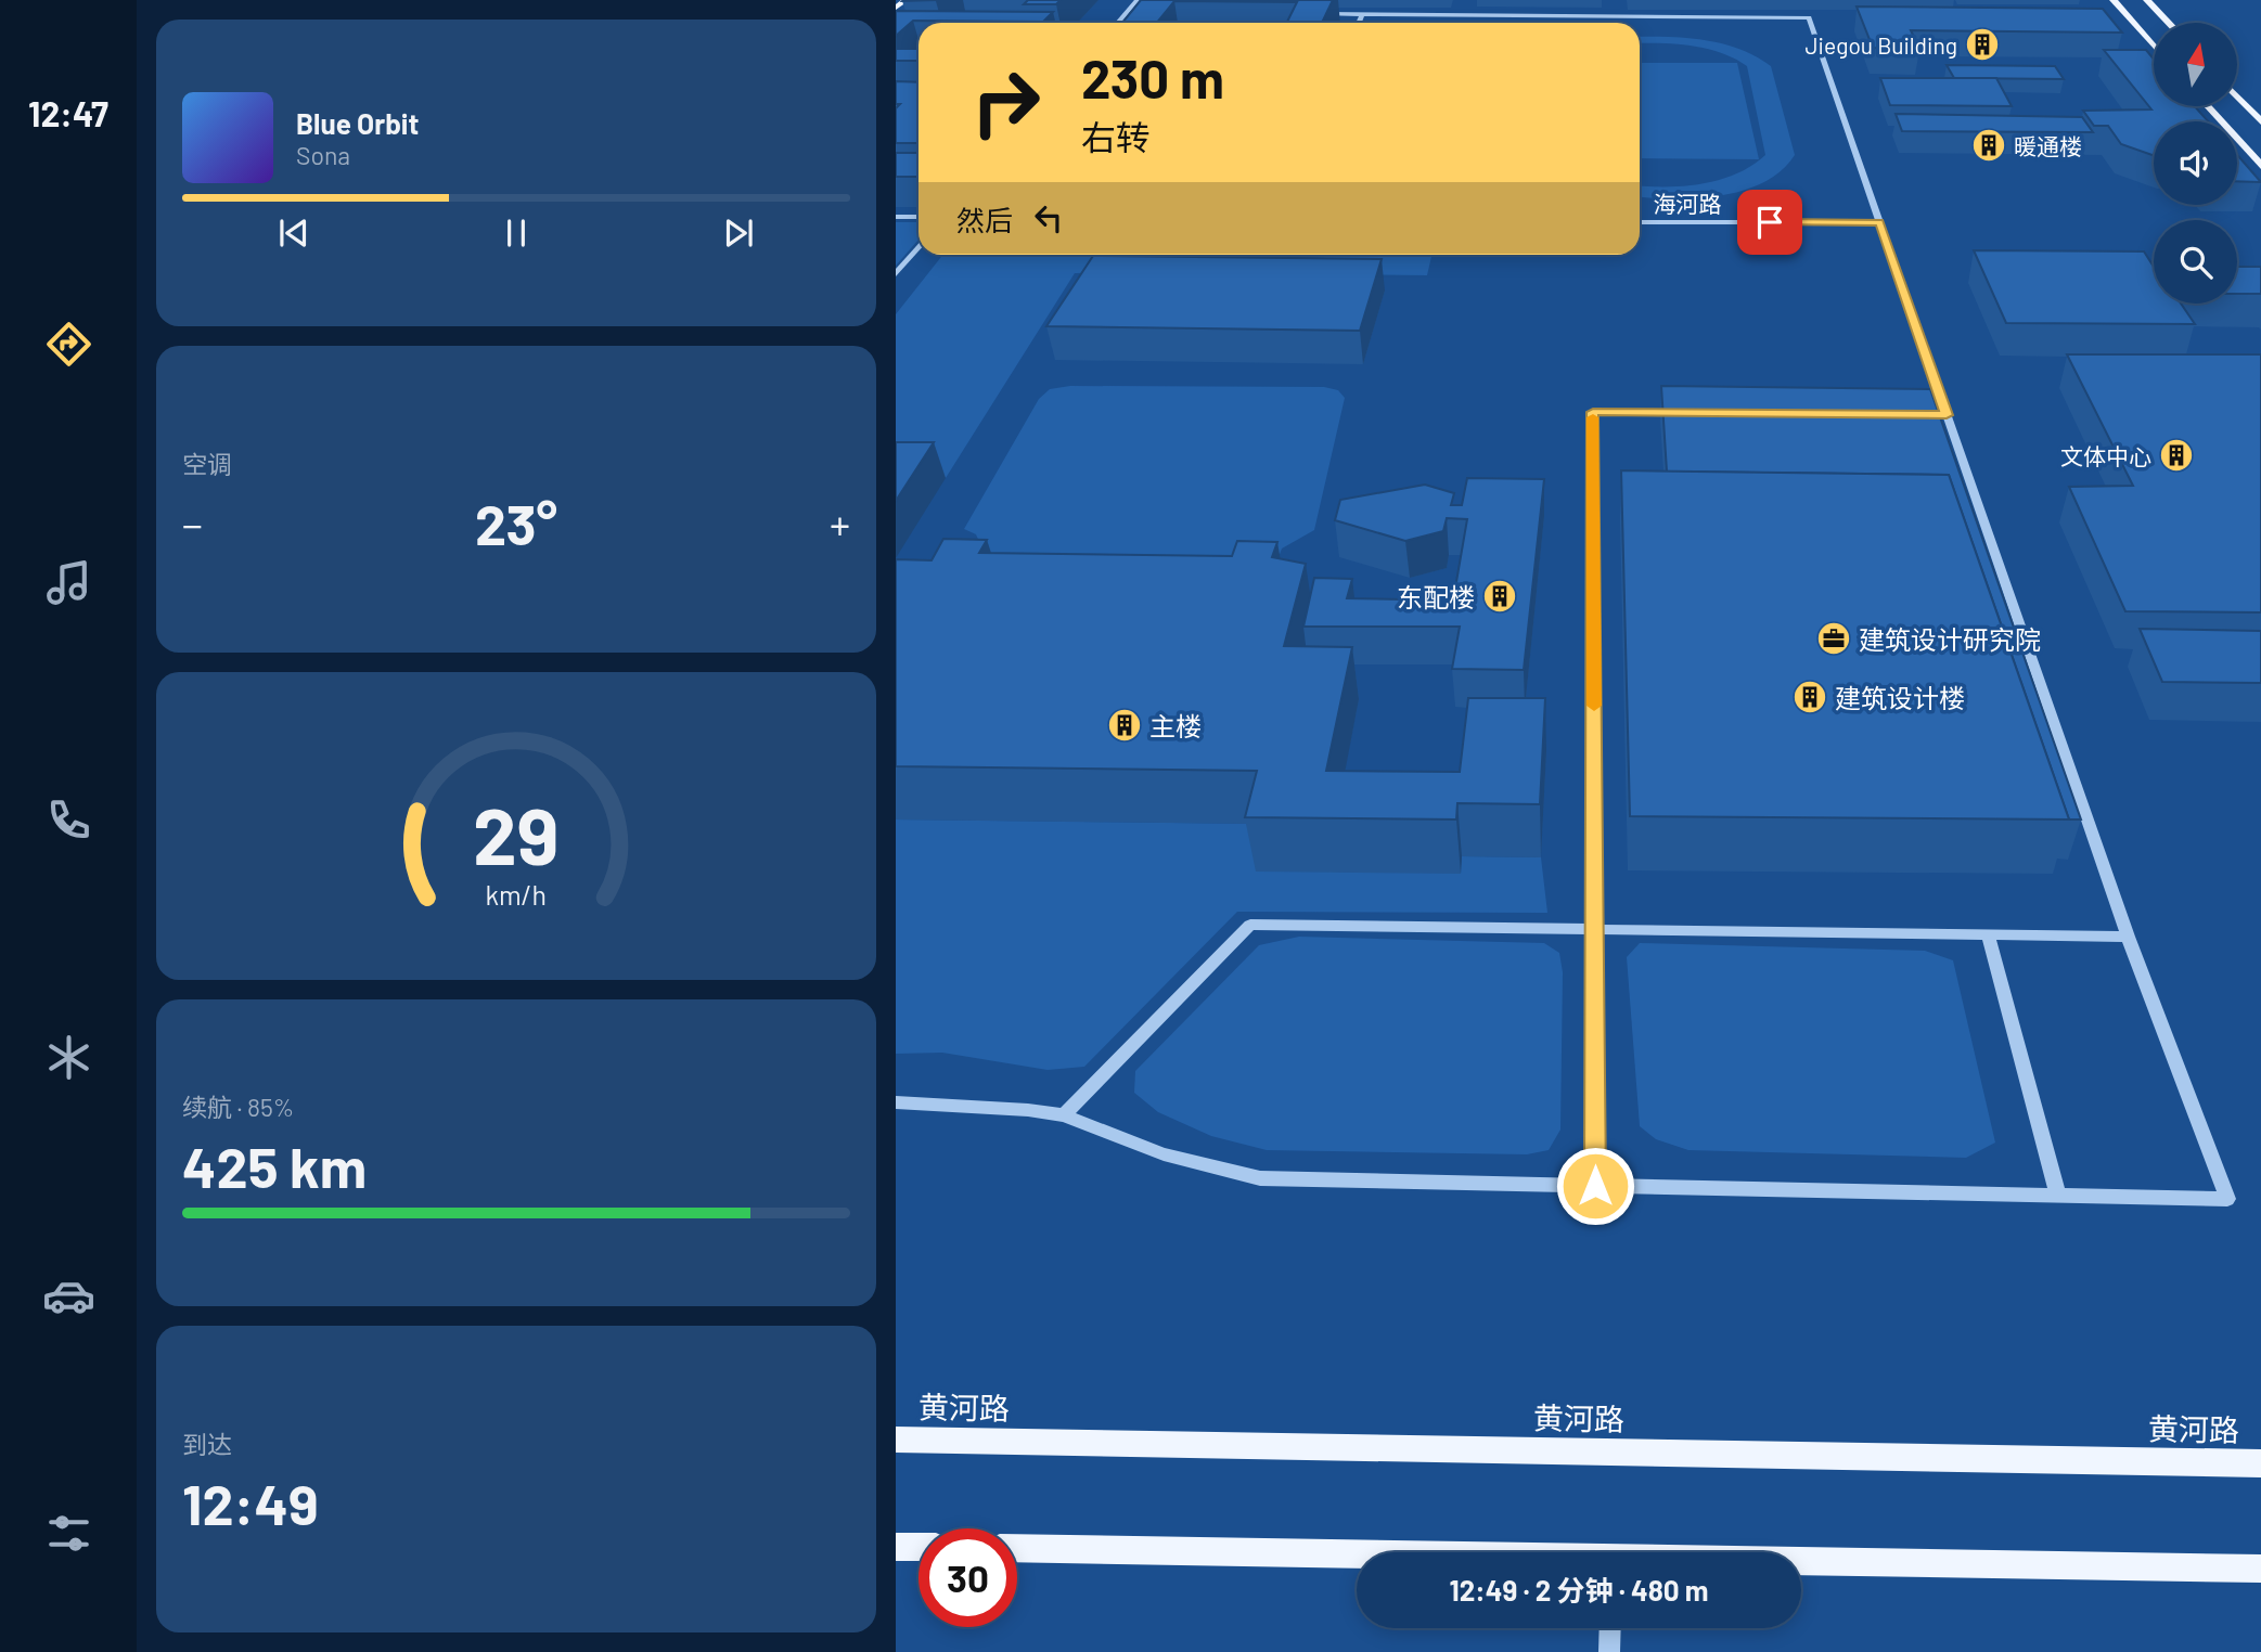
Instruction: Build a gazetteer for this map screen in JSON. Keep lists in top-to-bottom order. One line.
{"streets":{"main road":["黄河路"],"street":["海河路"]},"places":{"building":["Jiegou Building","暖通楼","文体中心","东配楼","建筑设计楼","主楼"],"office":["建筑设计研究院"]},"north":"top","page":{"tabs":"12:47","turn":["230 m","右转"],"song":["Blue Orbit","Sona"],"then":"然后","tile":["空调",["续航 · 85%","425 km"],["到达","12:49"]],"heat":["−","23°","+"],"limit":"30","trip":"12:49 · 2 分钟 · 480 m","gauge":["29","km/h"]}}
